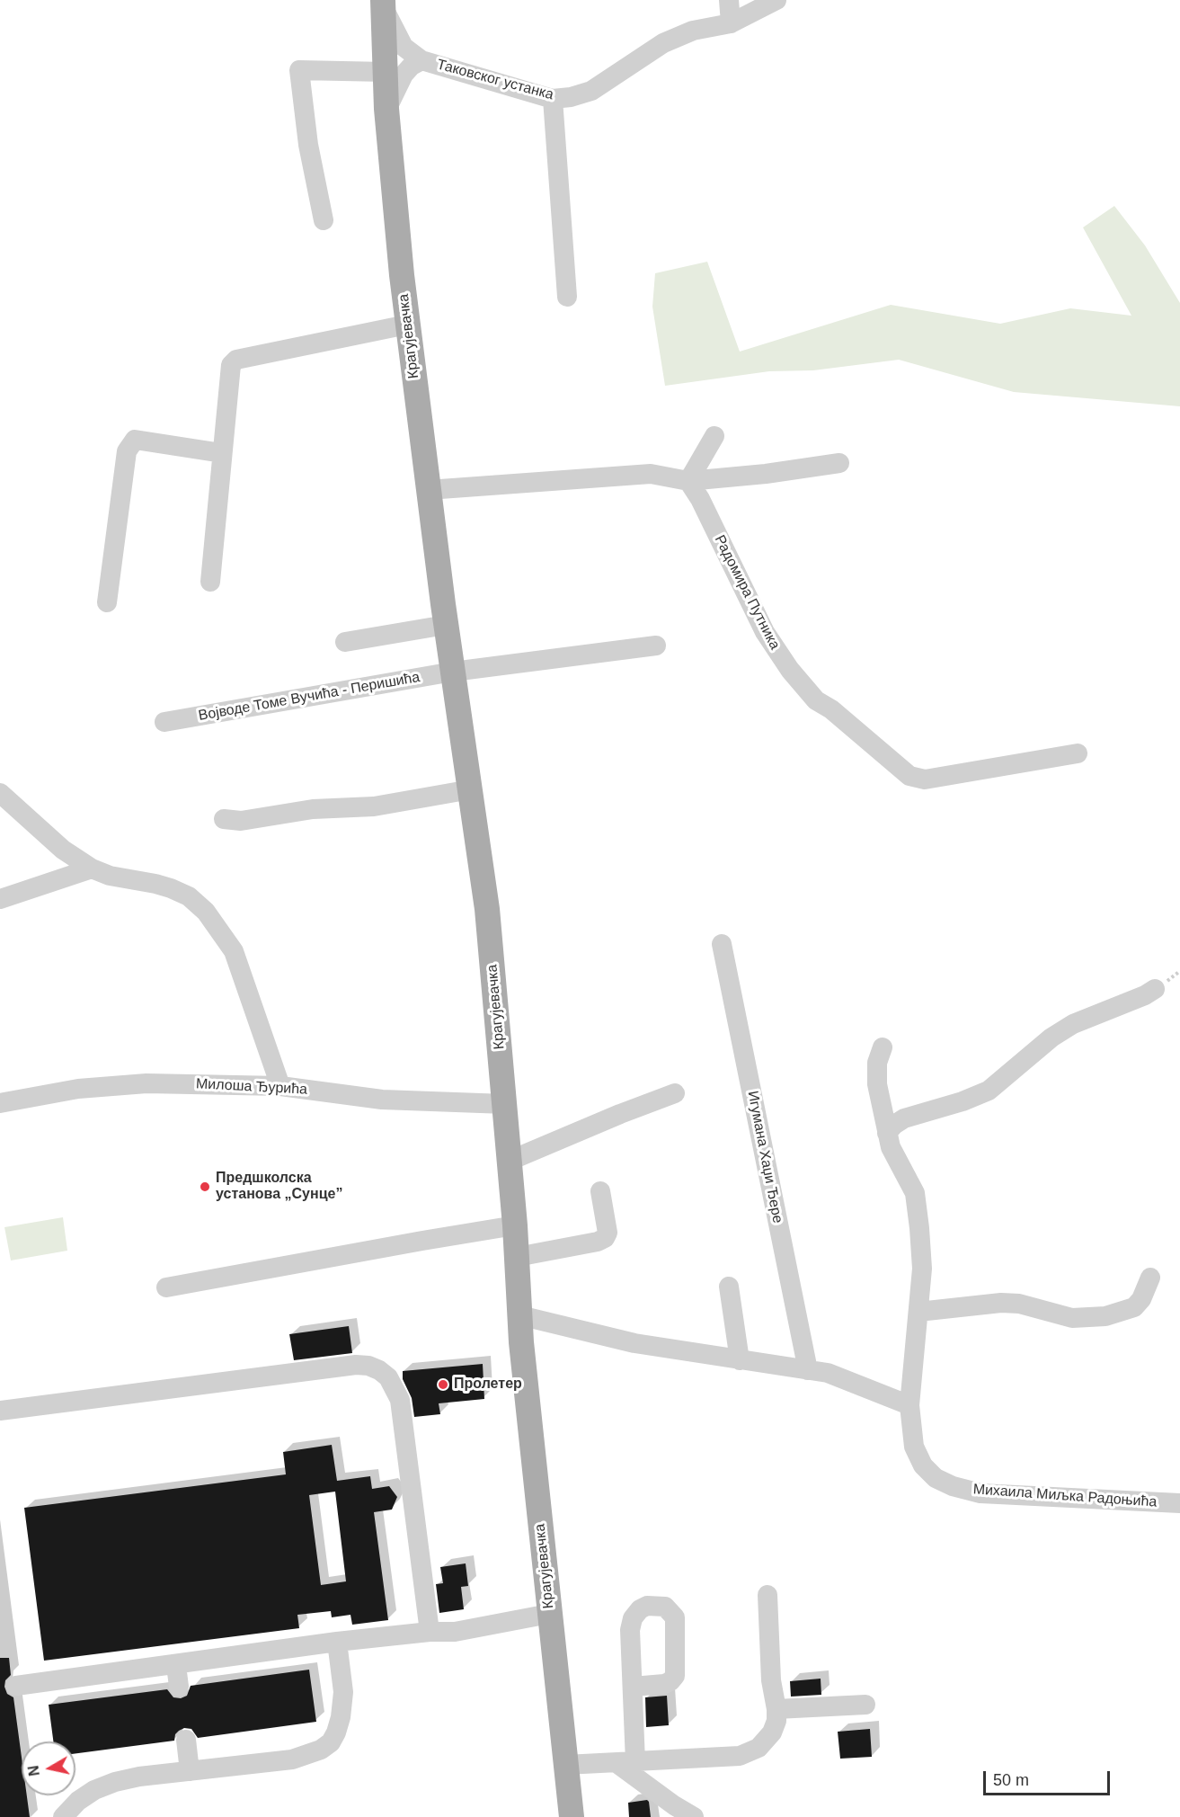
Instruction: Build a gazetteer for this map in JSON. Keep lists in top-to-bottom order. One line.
{"streets":{"main road":["Крагујевачка"],"street":["Таковског устанка","Радомира Путника","Војводе Томе Вучића - Перишића","Милоша Ђурића","Игумана Хаџи Ђере","Михаила Миљка Радоњића"]},"crossings":[["Таковског устанка","Крагујевачка"],["Крагујевачка","Војводе Томе Вучића - Перишића"],["Крагујевачка","Милоша Ђурића"]],"places":["Предшколска установа „Сунце”","Пролетер"],"scale_bar":"50 m","north":"left"}
